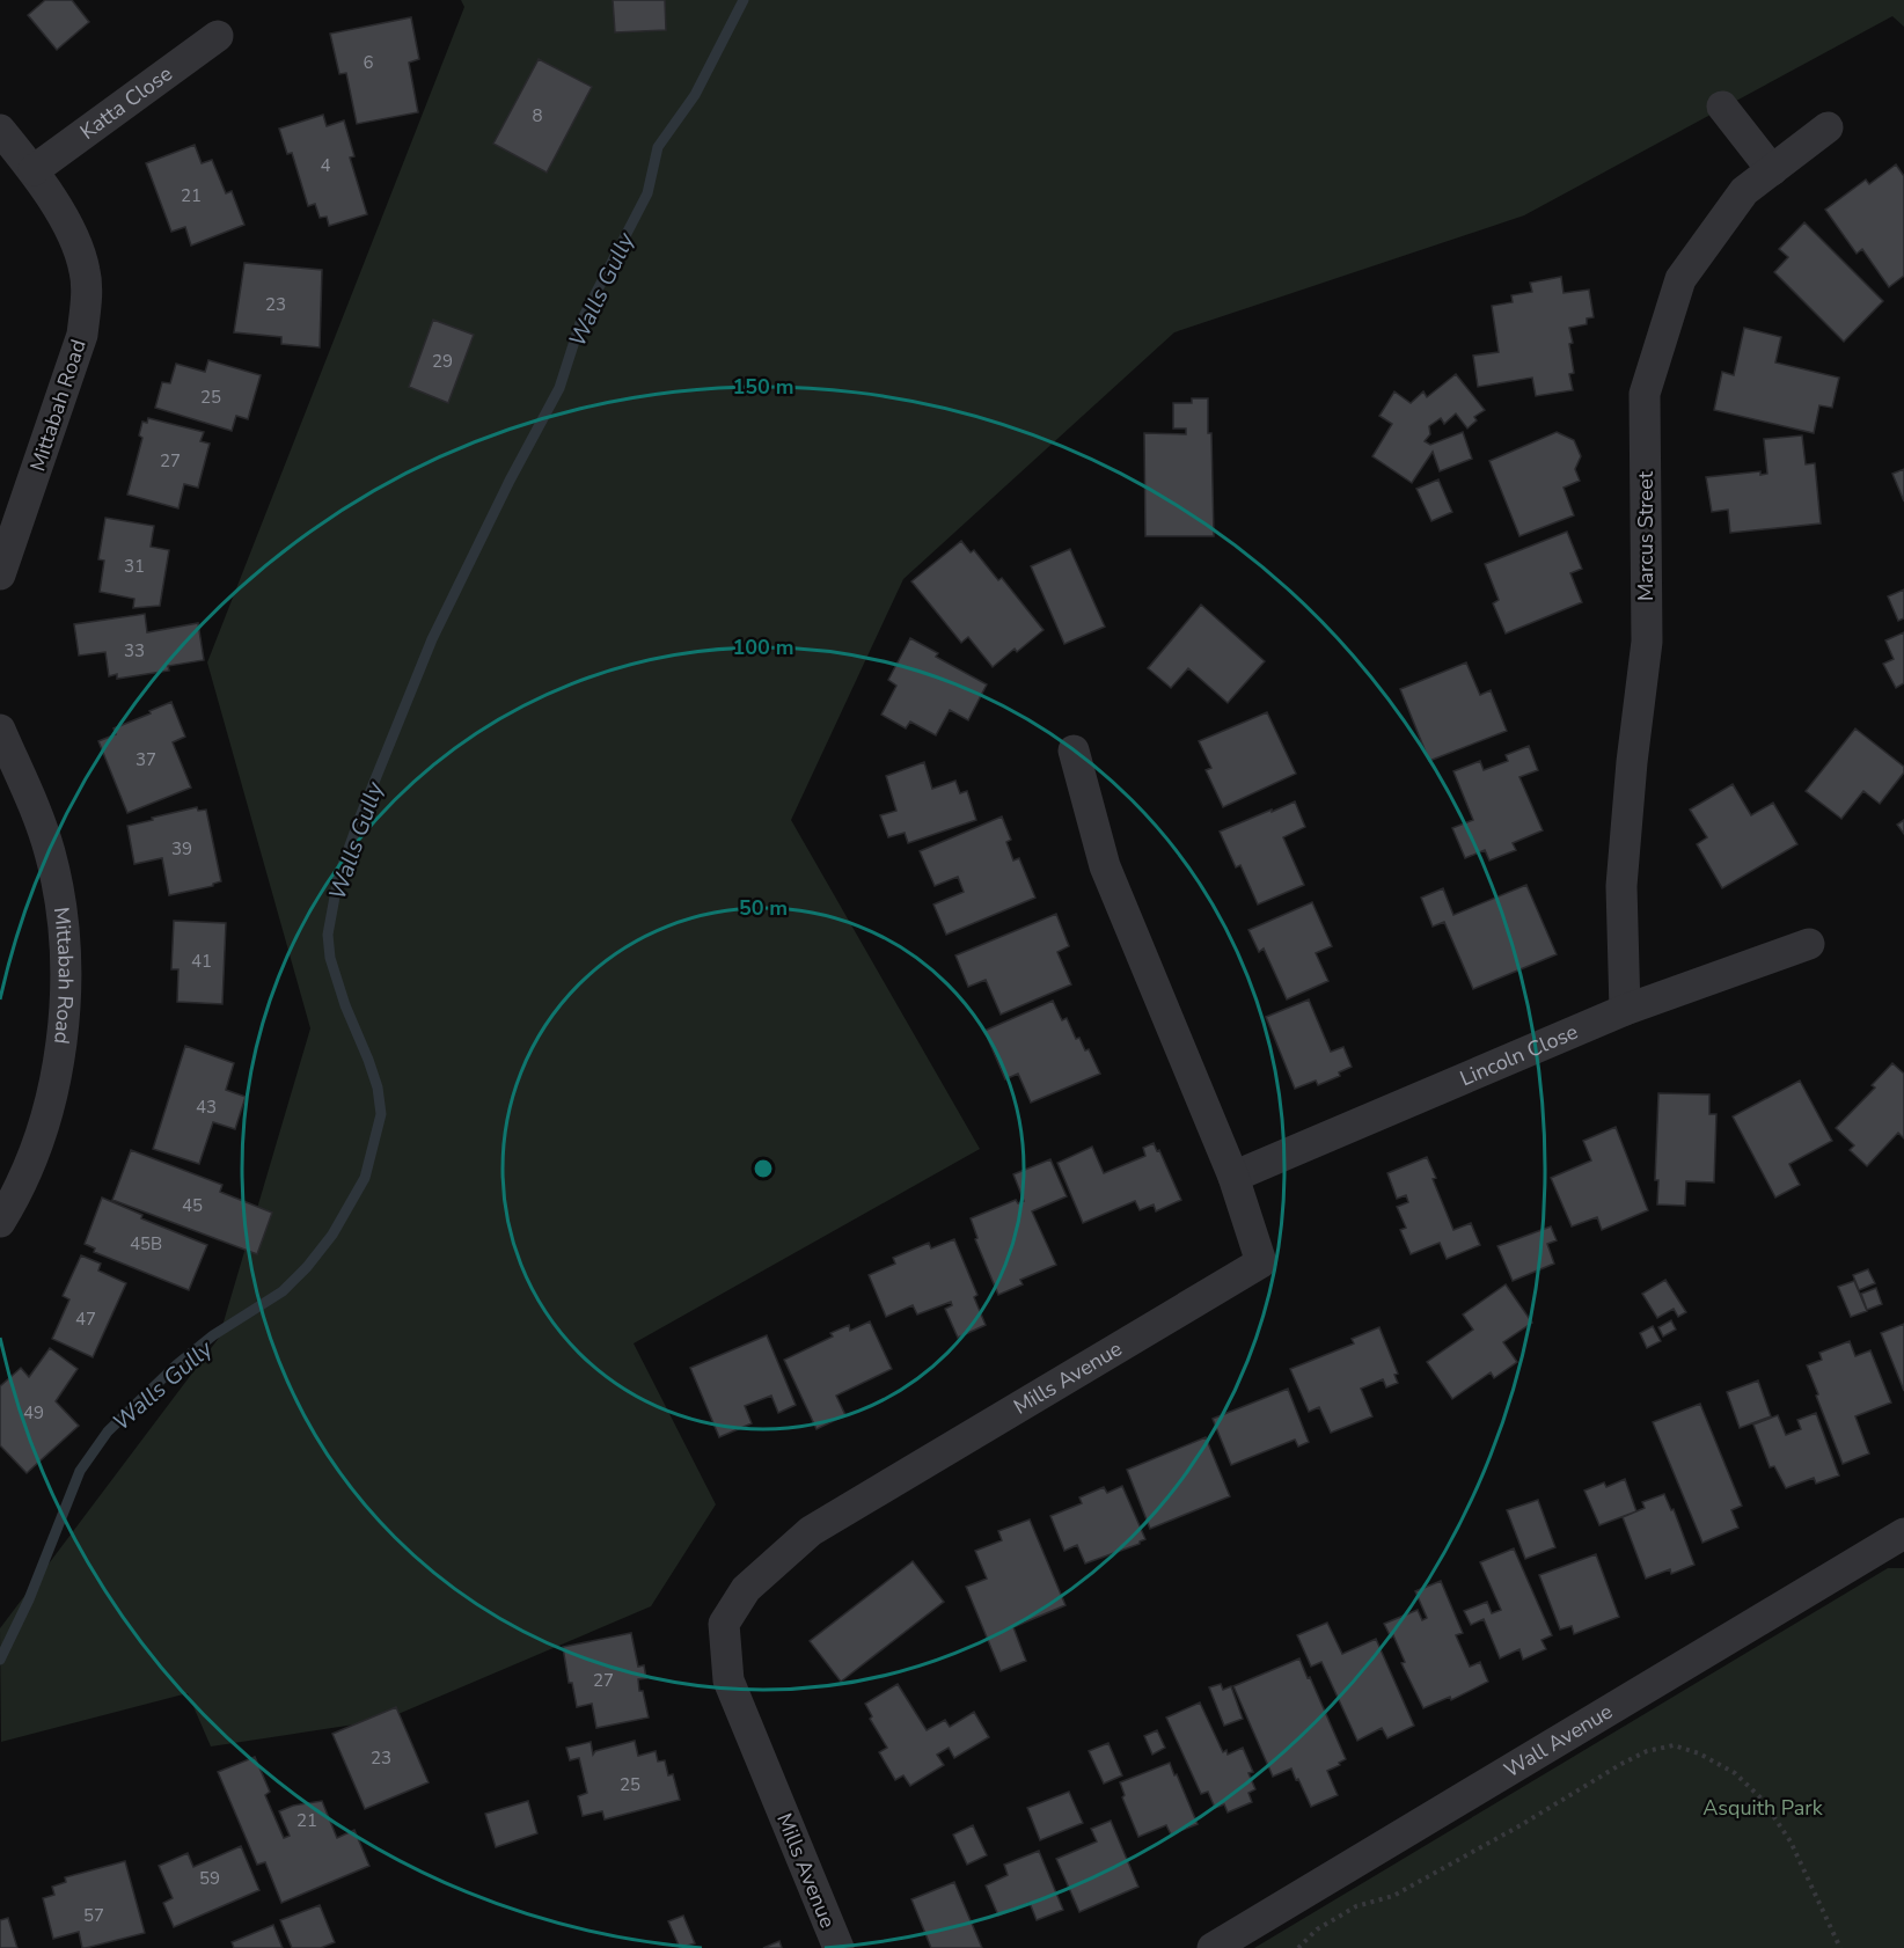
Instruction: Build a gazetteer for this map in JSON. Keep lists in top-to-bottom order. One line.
{"streets":{"street":["Katta Close","Mittabah Road","Marcus Street","Lincoln Close","Mills Avenue","Wall Avenue"]},"crossings":[["Katta Close","Mittabah Road"],["Marcus Street","Lincoln Close"],["Lincoln Close","Mills Avenue"]],"water":["Walls Gully"],"parks":["Asquith Park"],"house_numbers":["6","8","4","21","23","29","25","27","31","33","37","39","41","43","45","45B","47","49","27","23","25","21","59","57"],"rings":["150 m","100 m","50 m"]}
